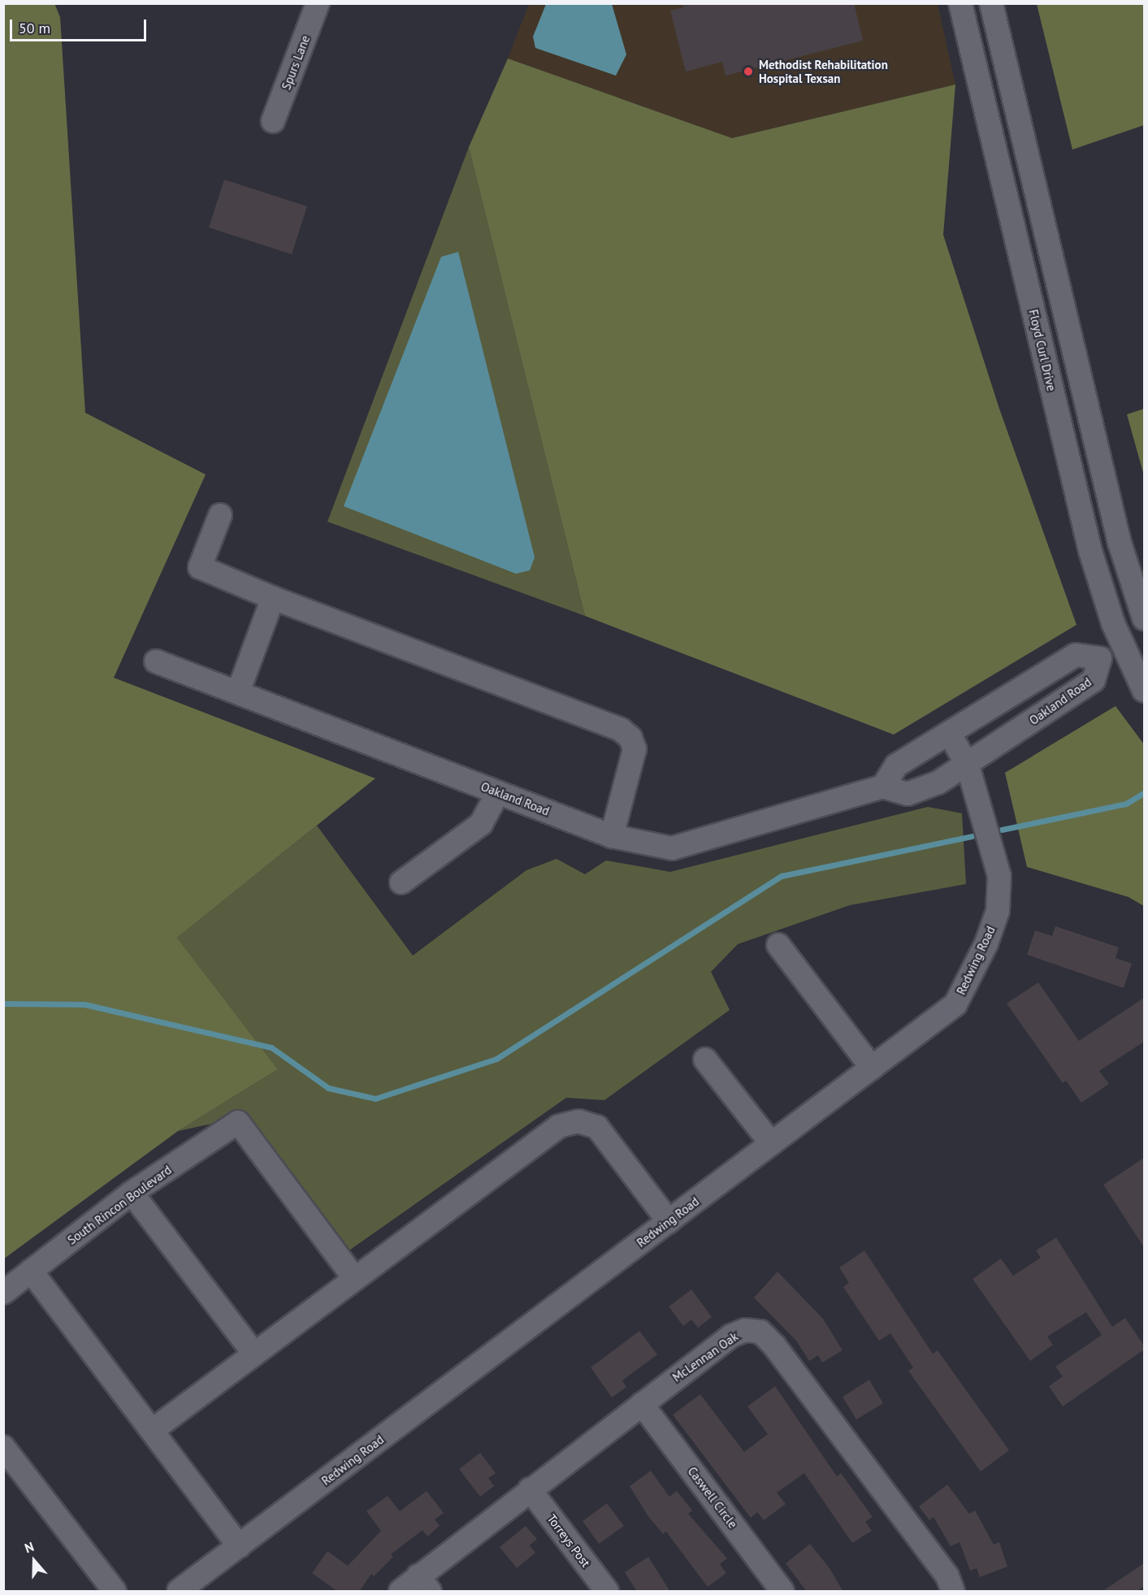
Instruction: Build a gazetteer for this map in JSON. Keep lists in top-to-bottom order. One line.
{"streets":{"street":["Spurs Lane","Floyd Curl Drive","Oakland Road","Redwing Road","South Rincon Boulevard","McLennan Oak","Caswell Circle","Torreys Post"]},"crossings":[["Oakland Road","Redwing Road"],["McLennan Oak","Caswell Circle"],["McLennan Oak","Torreys Post"]],"places":["Methodist Rehabilitation Hospital Texsan"],"scale_bar":"50 m","north":"top"}
